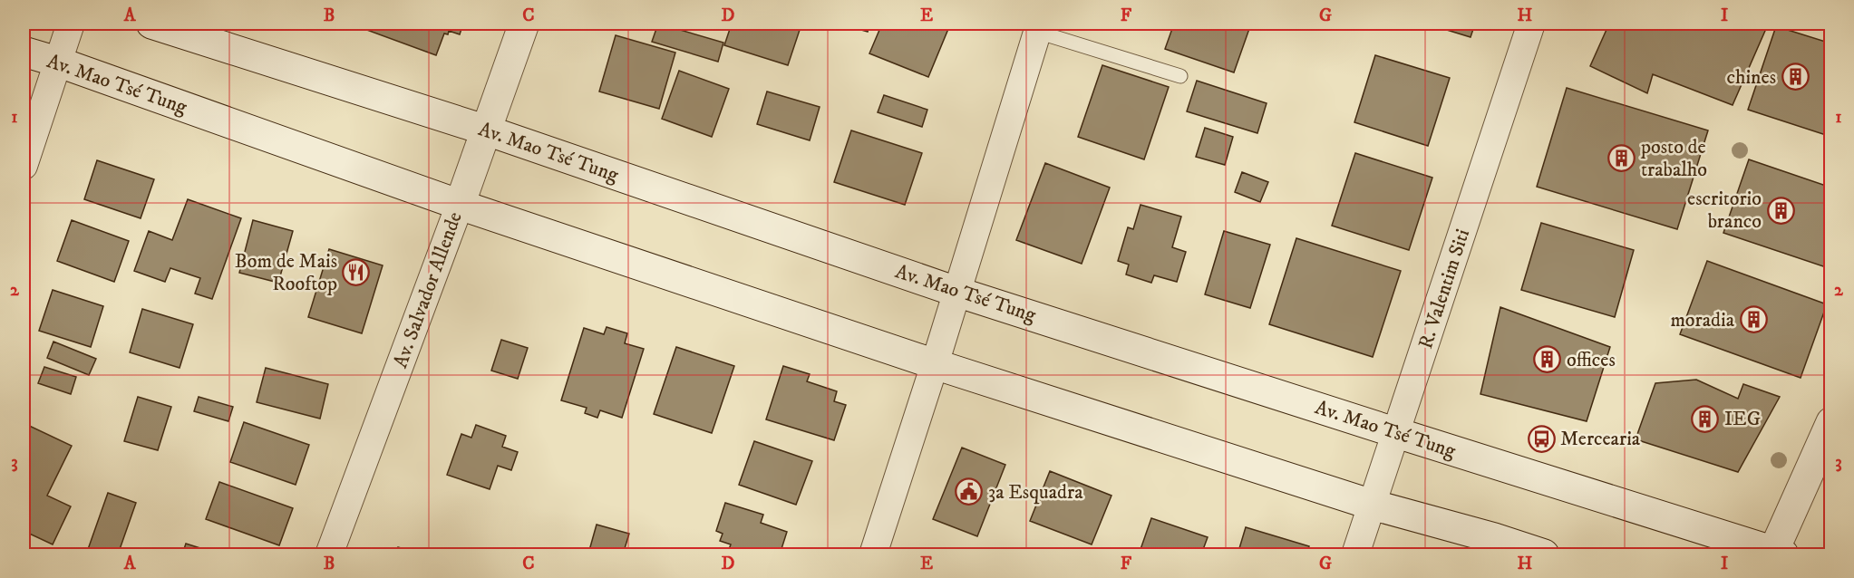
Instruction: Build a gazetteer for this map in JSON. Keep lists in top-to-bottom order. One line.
{"streets":{"main road":["Av. Mao Tsé Tung","Av. Salvador Allende"],"street":["R. Valentim Siti"]},"crossings":[["Av. Mao Tsé Tung","R. Valentim Siti"],["Av. Mao Tsé Tung","Av. Salvador Allende"]],"places":{"building":["chines","posto de trabalho","escritorio branco","moradia","offices","IEG"],"restaurant":["Bom de Mais Rooftop"],"bus stop":["Mercearia"],"public building":["3a Esquadra"]},"grid":{"columns":["A","B","C","D","E","F","G","H","I"],"rows":["1","2","3"]}}
